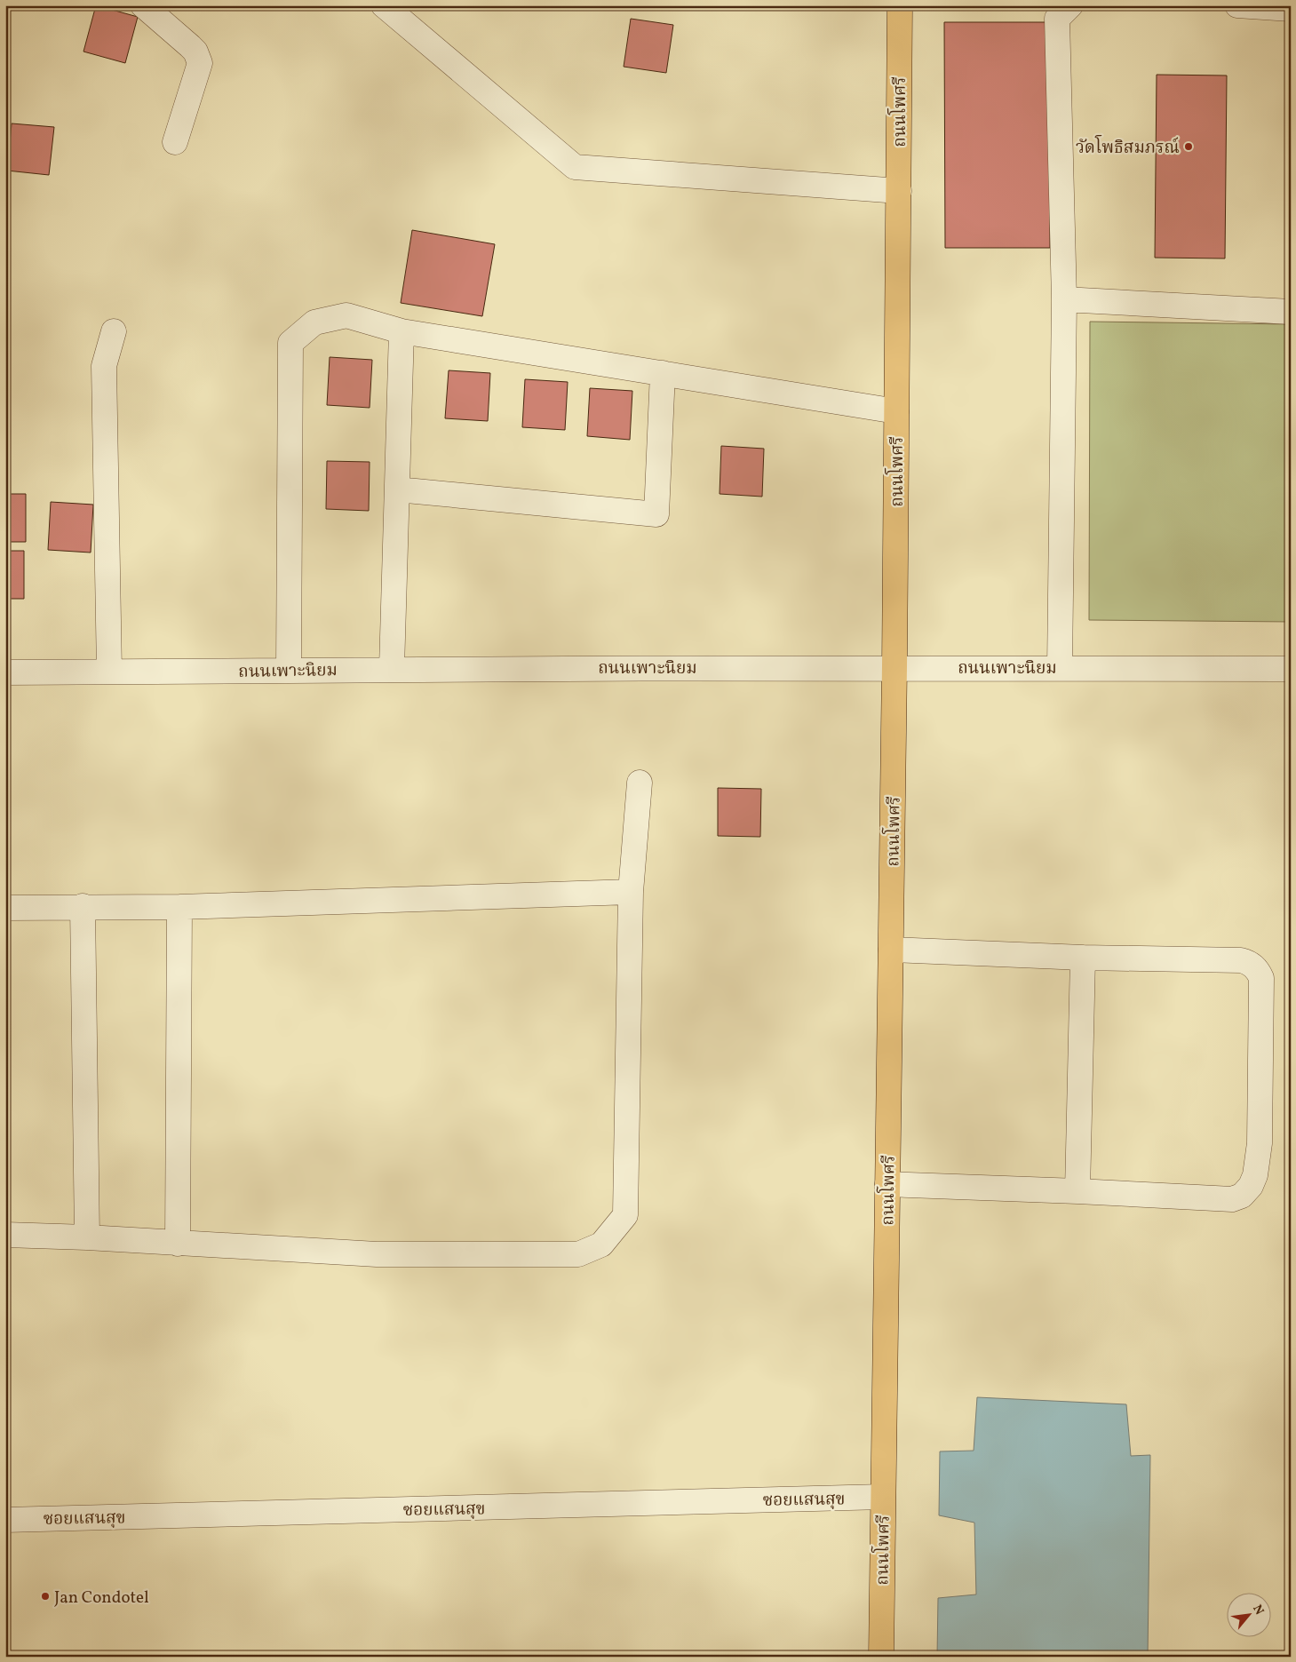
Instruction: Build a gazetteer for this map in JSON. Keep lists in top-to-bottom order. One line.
{"streets":{"main road":["ถนนโพศรี"],"street":["ถนนเพาะนิยม","ซอยแสนสุข"]},"crossings":[["ถนนโพศรี","ถนนเพาะนิยม"],["ถนนโพศรี","ซอยแสนสุข"]],"places":["วัดโพธิสมภรณ์","Jan Condotel"],"north":"top right"}
